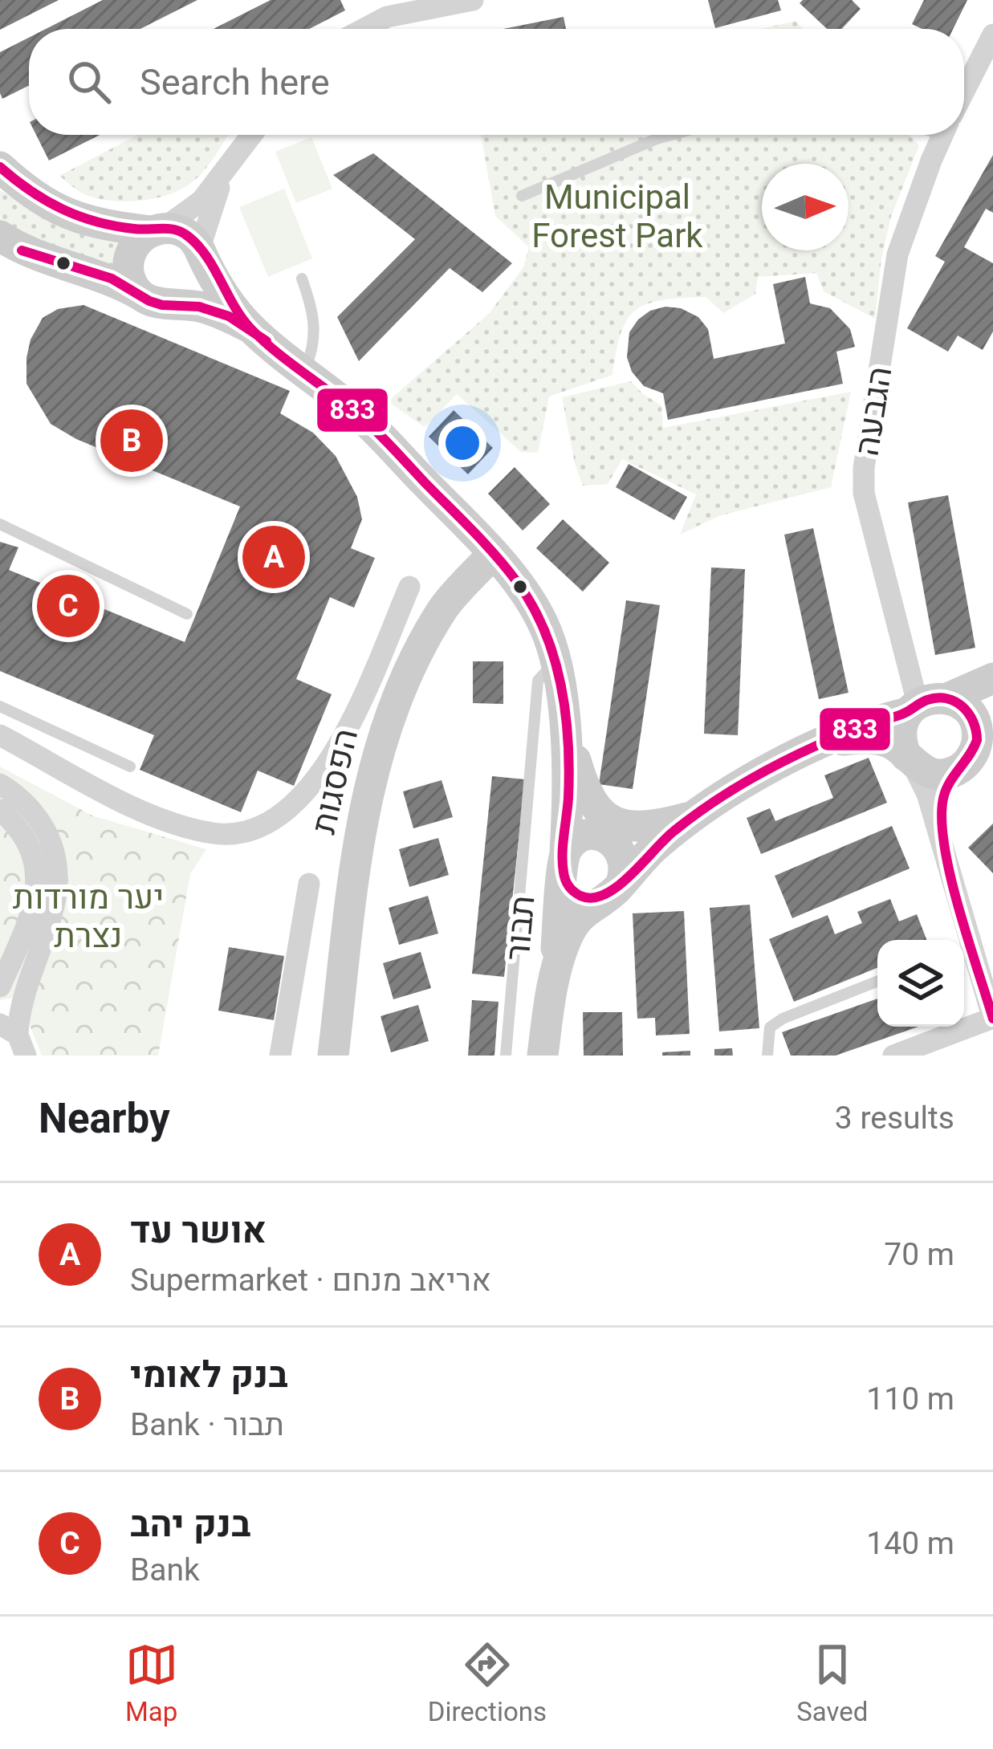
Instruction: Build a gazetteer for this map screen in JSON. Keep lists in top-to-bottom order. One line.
{"streets":{"street":["הגבעה","הפסגות","תבור"]},"parks":["Municipal Forest Park","יער מורדות נצרת"],"lines":["transit line 833"],"north":"right","page":{"search":"Search here","pins":["B","A","C"],"heading":["Nearby","3 results"],"list":[{"mark":"A","name":"אושר עד","note":"Supermarket · אריאב מנחם","value":"70 m"},{"mark":"B","name":"בנק לאומי","note":"Bank · תבור","value":"110 m"},{"mark":"C","name":"בנק יהב","note":"Bank","value":"140 m"}],"nav":["Map","Directions","Saved"]}}
